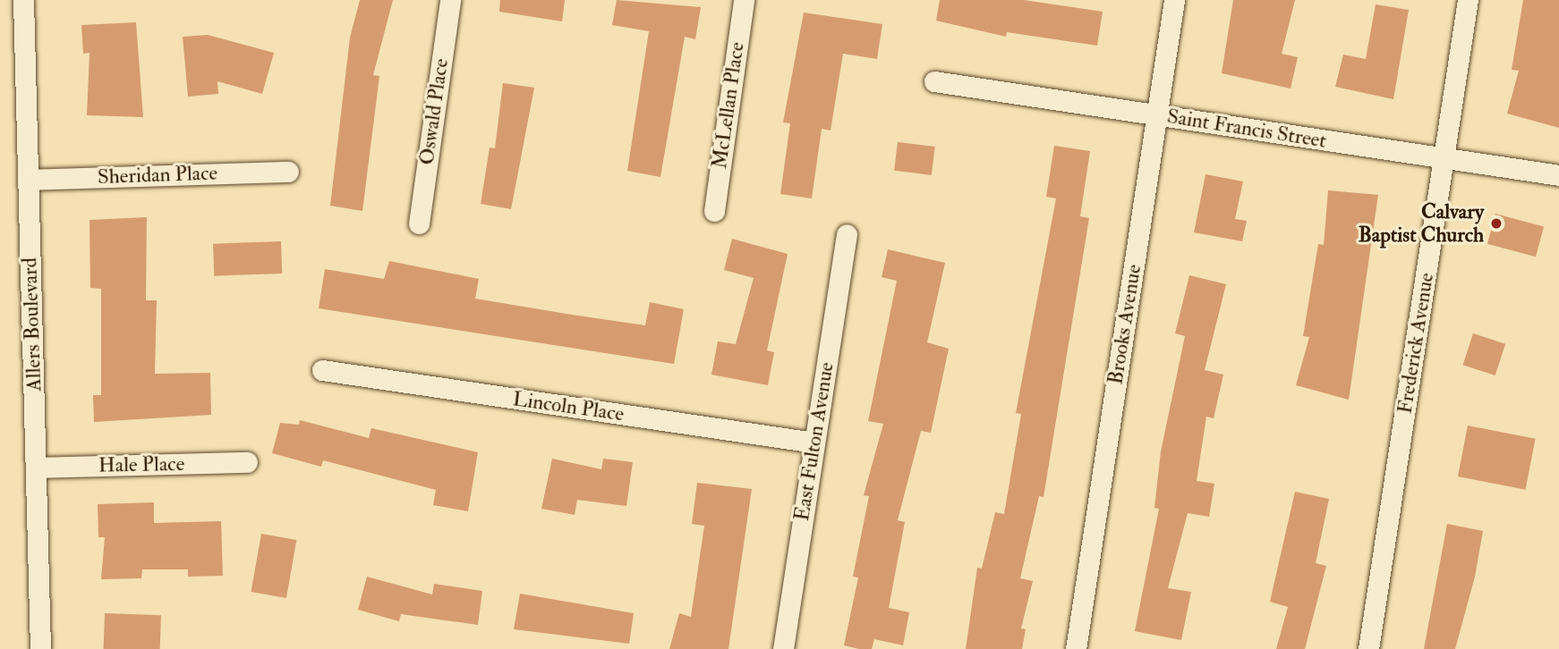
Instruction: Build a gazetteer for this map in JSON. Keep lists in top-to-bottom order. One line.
{"streets":{"street":["McLellan Place","Oswald Place","Saint Francis Street","Sheridan Place","Allers Boulevard","Brooks Avenue","Frederick Avenue","Lincoln Place","East Fulton Avenue","Hale Place"]},"crossings":[["Saint Francis Street","Brooks Avenue"],["Saint Francis Street","Frederick Avenue"],["Sheridan Place","Allers Boulevard"],["Allers Boulevard","Hale Place"],["Lincoln Place","East Fulton Avenue"]],"places":["Calvary Baptist Church"]}
